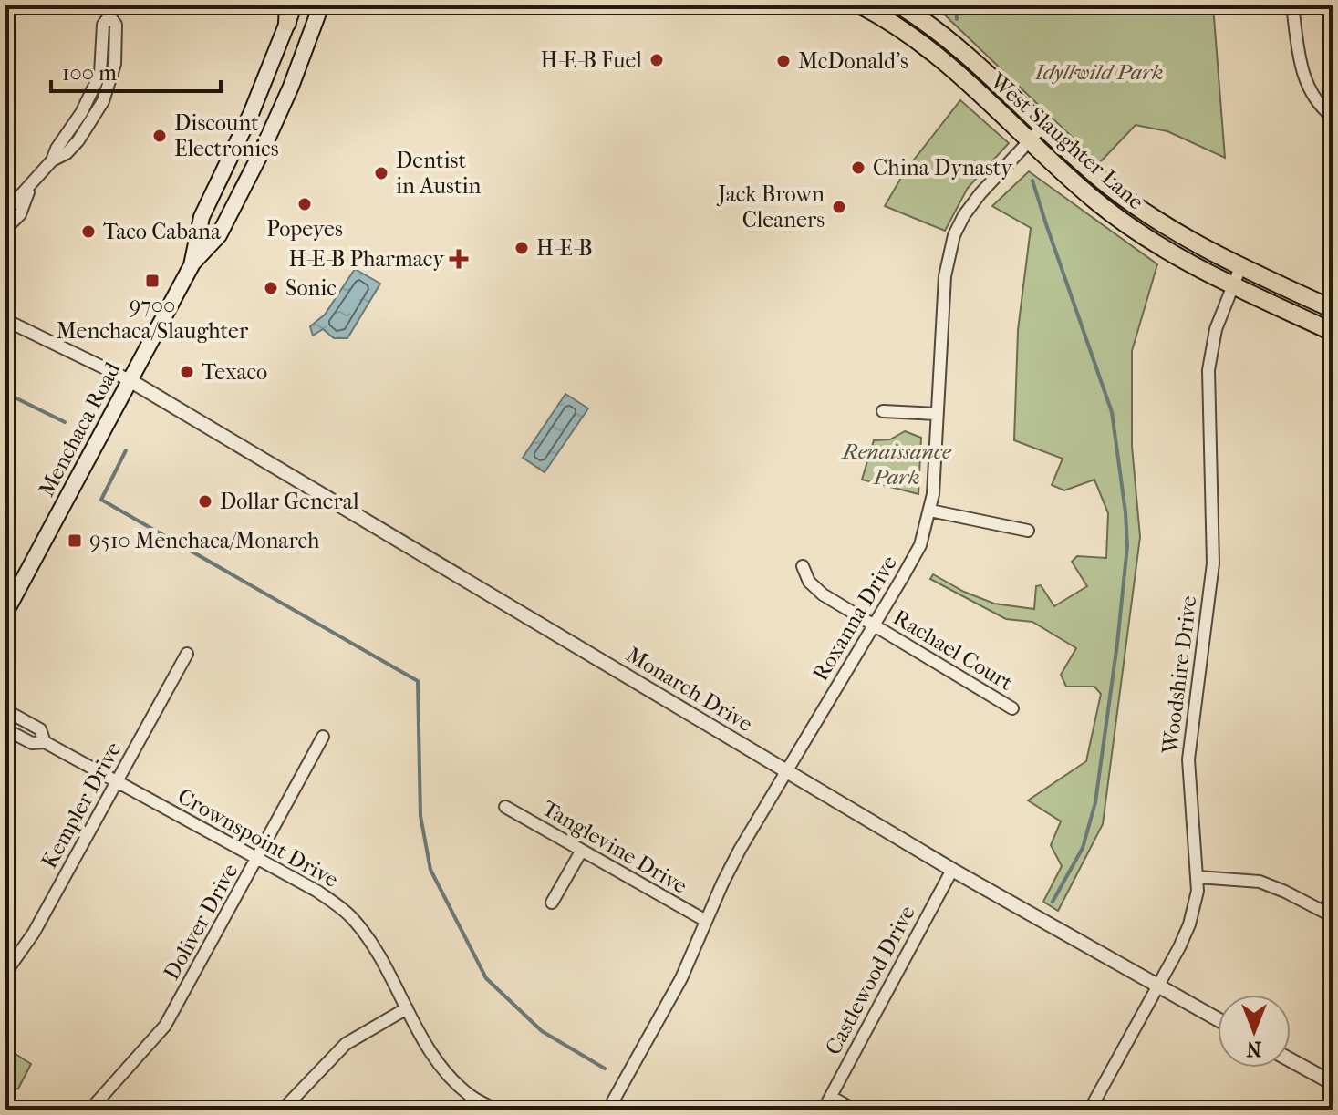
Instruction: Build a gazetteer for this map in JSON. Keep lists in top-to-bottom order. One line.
{"streets":{"main road":["West Slaughter Lane","Menchaca Road"],"street":["Roxanna Drive","Rachael Court","Woodshire Drive","Monarch Drive","Kempler Drive","Crownspoint Drive","Tanglevine Drive","Doliver Drive","Castlewood Drive"]},"crossings":[["West Slaughter Lane","Roxanna Drive"],["West Slaughter Lane","Woodshire Drive"],["Menchaca Road","Monarch Drive"],["Roxanna Drive","Rachael Court"],["Roxanna Drive","Monarch Drive"],["Roxanna Drive","Tanglevine Drive"],["Woodshire Drive","Monarch Drive"],["Monarch Drive","Castlewood Drive"],["Kempler Drive","Crownspoint Drive"],["Crownspoint Drive","Doliver Drive"]],"parks":["Idyllwild Park","Renaissance Park"],"places":{"other":["H-E-B Fuel","McDonald's","Discount Electronics","China Dynasty","Dentist in Austin","Popeyes","Jack Brown Cleaners","Taco Cabana","H-E-B","Sonic","Texaco","Dollar General"],"health":["H-E-B Pharmacy"],"transit":["9700 Menchaca/Slaughter","9510 Menchaca/Monarch"]},"scale_bar":"100 m","north":"bottom"}
